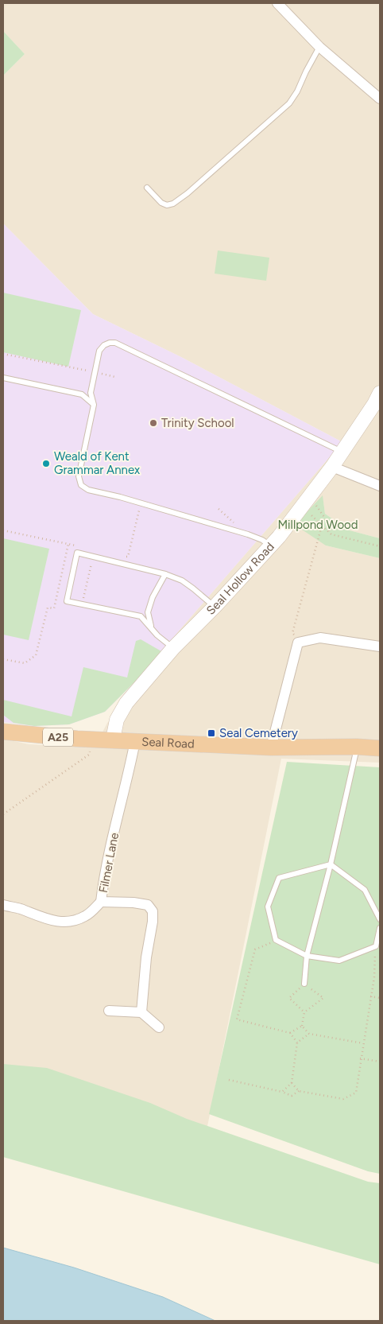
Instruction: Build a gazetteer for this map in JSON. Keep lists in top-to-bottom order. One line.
{"streets":{"highway":["A25","Seal Road"],"main road":["Seal Hollow Road"],"street":["Filmer Lane"]},"crossings":[["Seal Hollow Road","Seal Road"],["Seal Road","Filmer Lane"]],"parks":["Millpond Wood"],"places":{"other":["Trinity School","Weald of Kent Grammar Annex"],"transit":["Seal Cemetery"]}}
